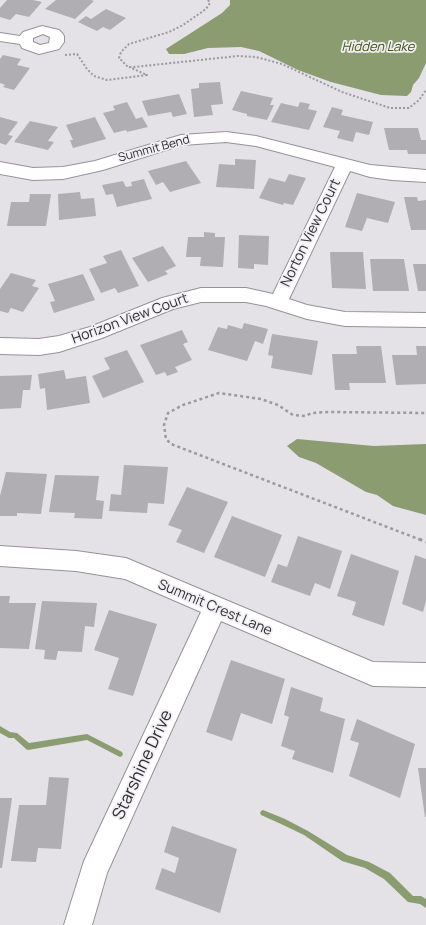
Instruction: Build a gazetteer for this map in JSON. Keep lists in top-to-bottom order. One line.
{"streets":{"street":["Summit Bend","Norton View Court","Horizon View Court","Summit Crest Lane","Starshine Drive"]},"crossings":[["Summit Bend","Norton View Court"],["Norton View Court","Horizon View Court"],["Summit Crest Lane","Starshine Drive"]],"water":["Hidden Lake"]}
